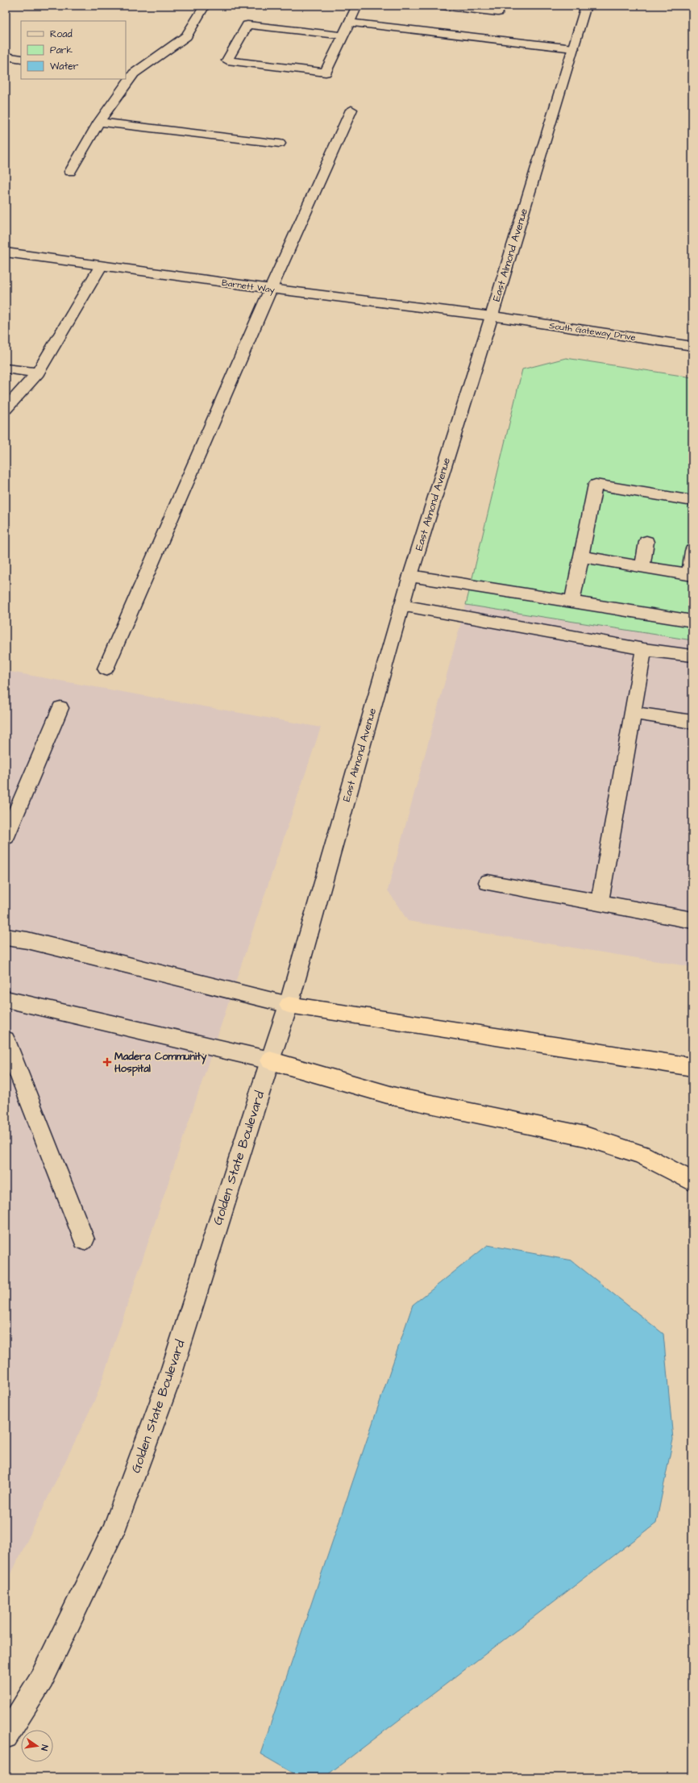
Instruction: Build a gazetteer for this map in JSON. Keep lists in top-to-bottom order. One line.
{"streets":{"main road":["East Almond Avenue","Barnett Way","South Gateway Drive","Golden State Boulevard"]},"crossings":[["East Almond Avenue","Barnett Way"],["East Almond Avenue","South Gateway Drive"],["East Almond Avenue","Golden State Boulevard"],["Barnett Way","South Gateway Drive"]],"places":{"health":["Madera Community Hospital"]},"legend":["Road","Park","Water"],"north":"right"}
